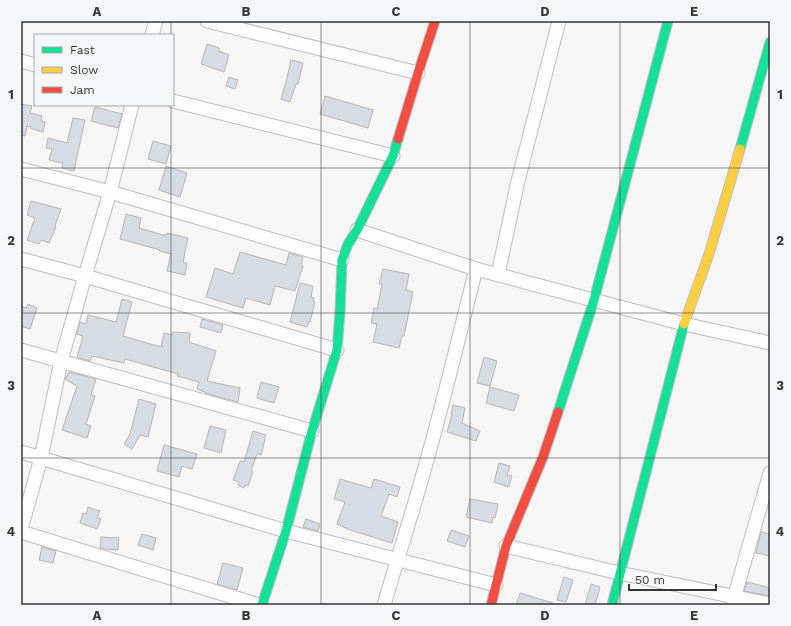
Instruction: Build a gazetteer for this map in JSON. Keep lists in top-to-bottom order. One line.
{"legend":["Fast","Slow","Jam"],"scale_bar":"50 m","grid":{"columns":["A","B","C","D","E"],"rows":["1","2","3","4"]}}
